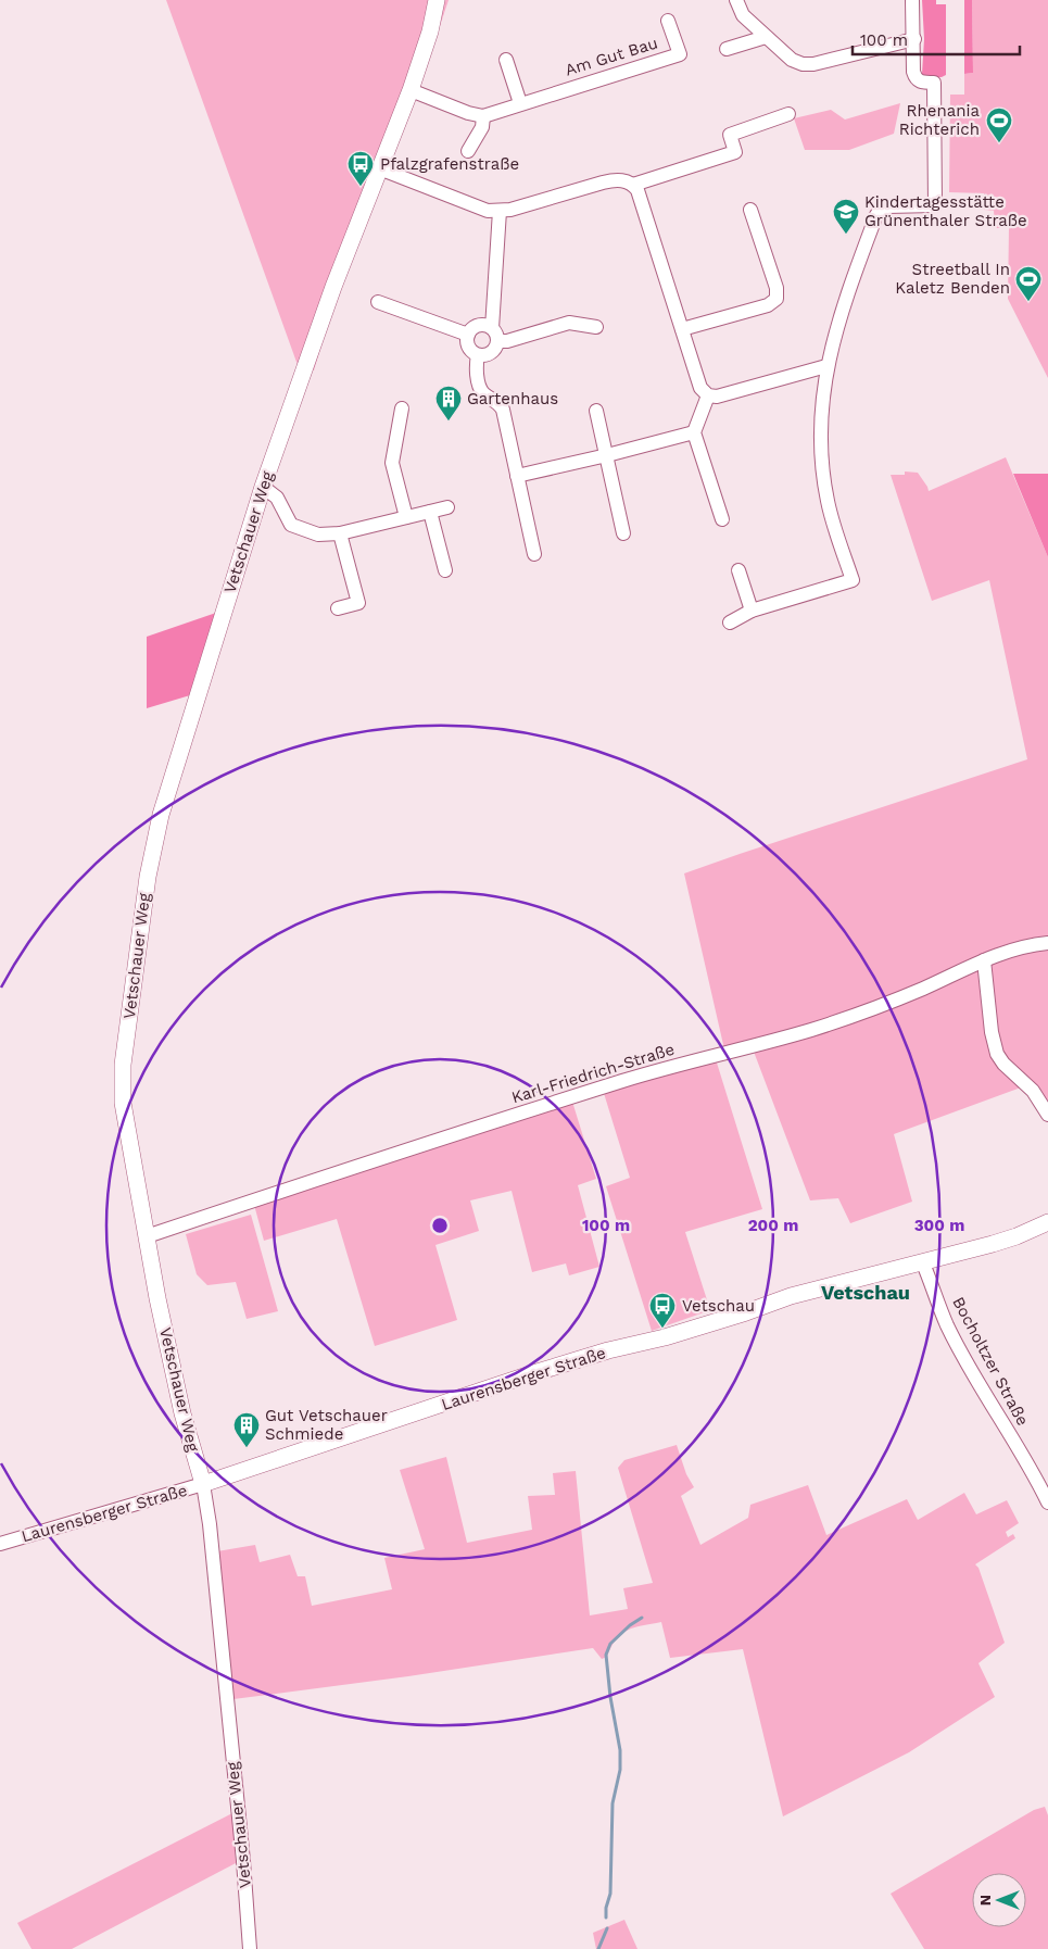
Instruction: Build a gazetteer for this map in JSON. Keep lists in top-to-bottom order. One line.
{"streets":{"street":["Am Gut Bau","Vetschauer Weg","Karl-Friedrich-Straße","Bocholtzer Straße","Laurensberger Straße"]},"crossings":[["Vetschauer Weg","Karl-Friedrich-Straße"],["Vetschauer Weg","Laurensberger Straße"],["Bocholtzer Straße","Laurensberger Straße"]],"districts":["Vetschau"],"places":{"sports":["Rhenania Richterich","Streetball In Kaletz Benden"],"bus stop":["Pfalzgrafenstraße","Vetschau"],"school or university":["Kindertagesstätte Grünenthaler Straße"],"building":["Gartenhaus","Gut Vetschauer Schmiede"]},"scale_bar":"100 m","north":"left","rings":["100 m","200 m","300 m"]}
